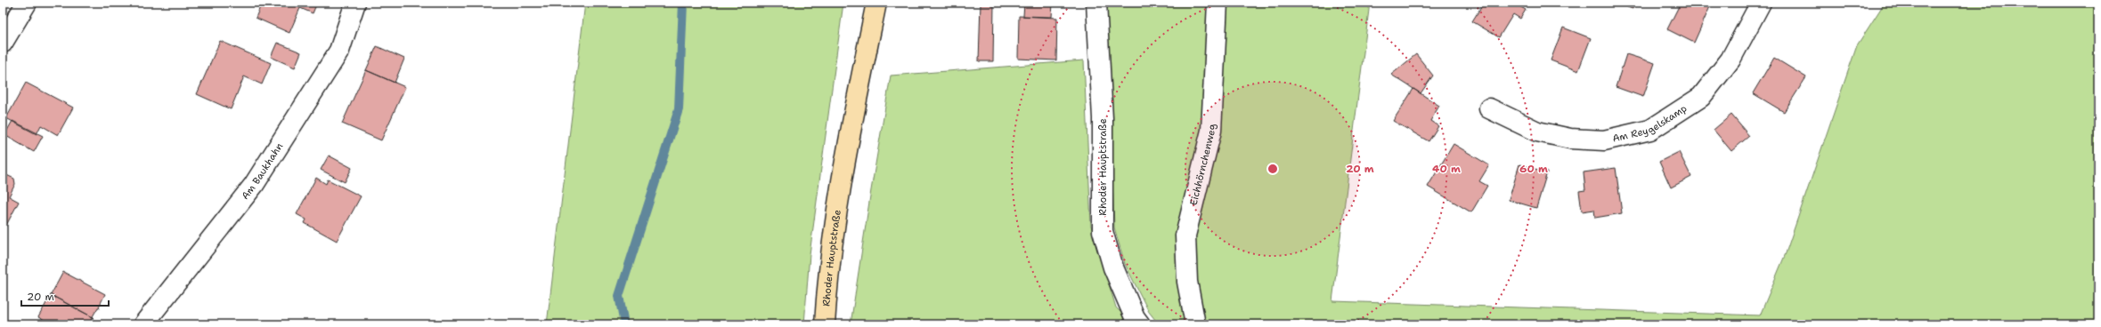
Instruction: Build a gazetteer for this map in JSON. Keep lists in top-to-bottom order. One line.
{"streets":{"main road":["Rhoder Hauptstraße"],"street":["Am Reygelskamp","Eichhörnchenweg","Am Baukhahn"]},"scale_bar":"20 m","rings":["20 m","40 m","60 m"]}
